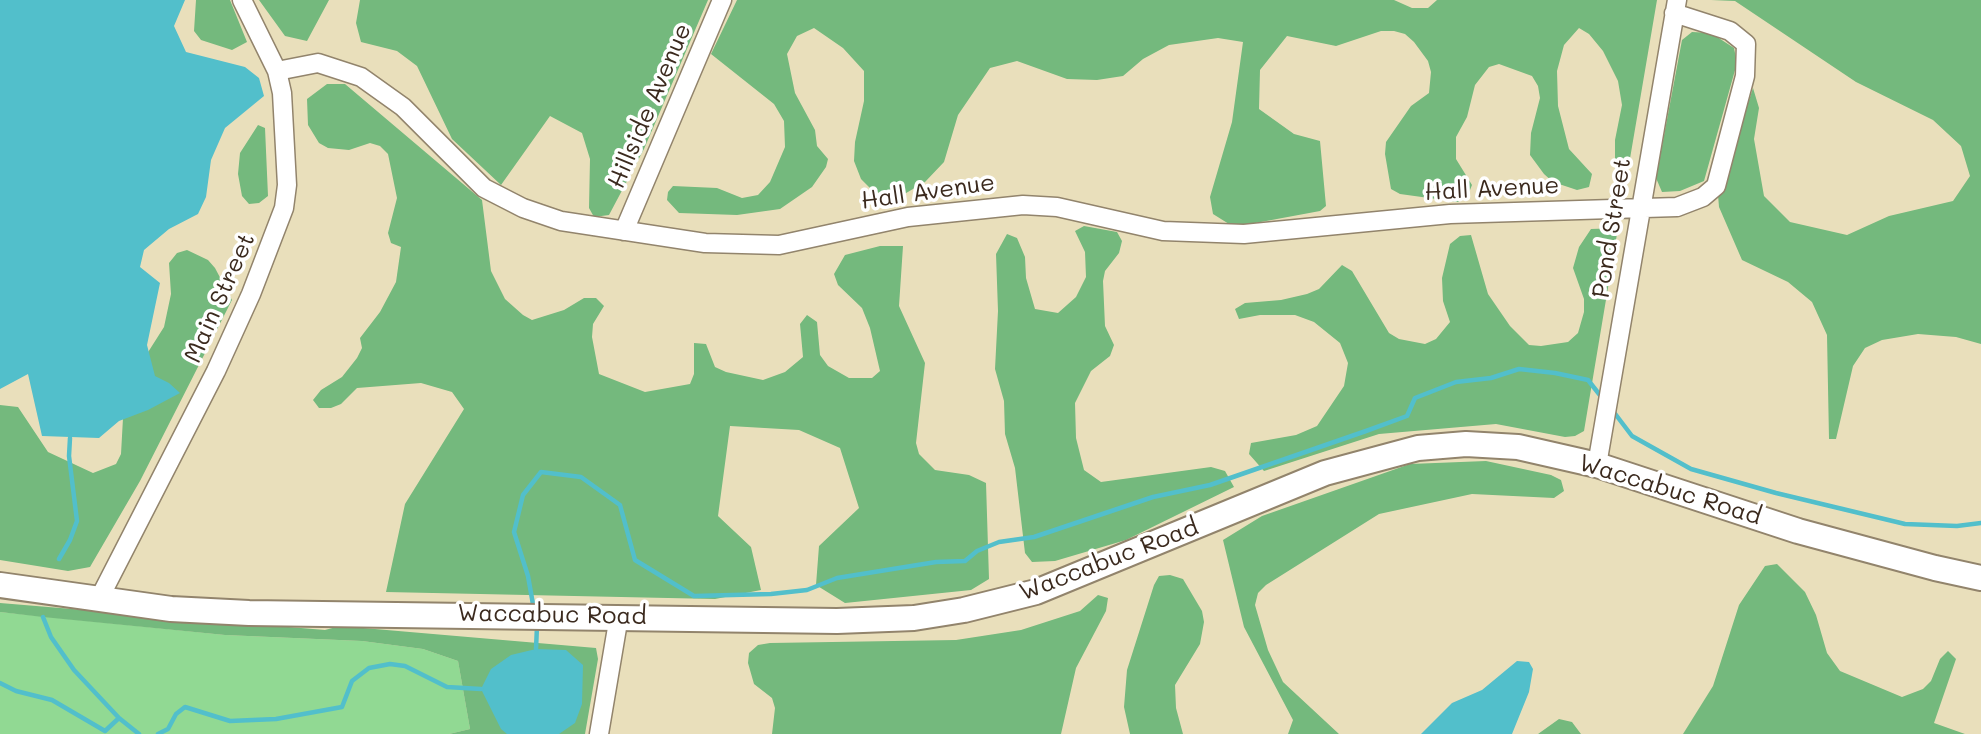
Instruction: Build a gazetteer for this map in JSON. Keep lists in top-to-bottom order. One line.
{"streets":{"main road":["Waccabuc Road"],"street":["Hillside Avenue","Hall Avenue","Pond Street","Main Street"]},"crossings":[["Hillside Avenue","Hall Avenue"],["Hall Avenue","Pond Street"],["Hall Avenue","Main Street"],["Pond Street","Waccabuc Road"],["Main Street","Waccabuc Road"]]}
